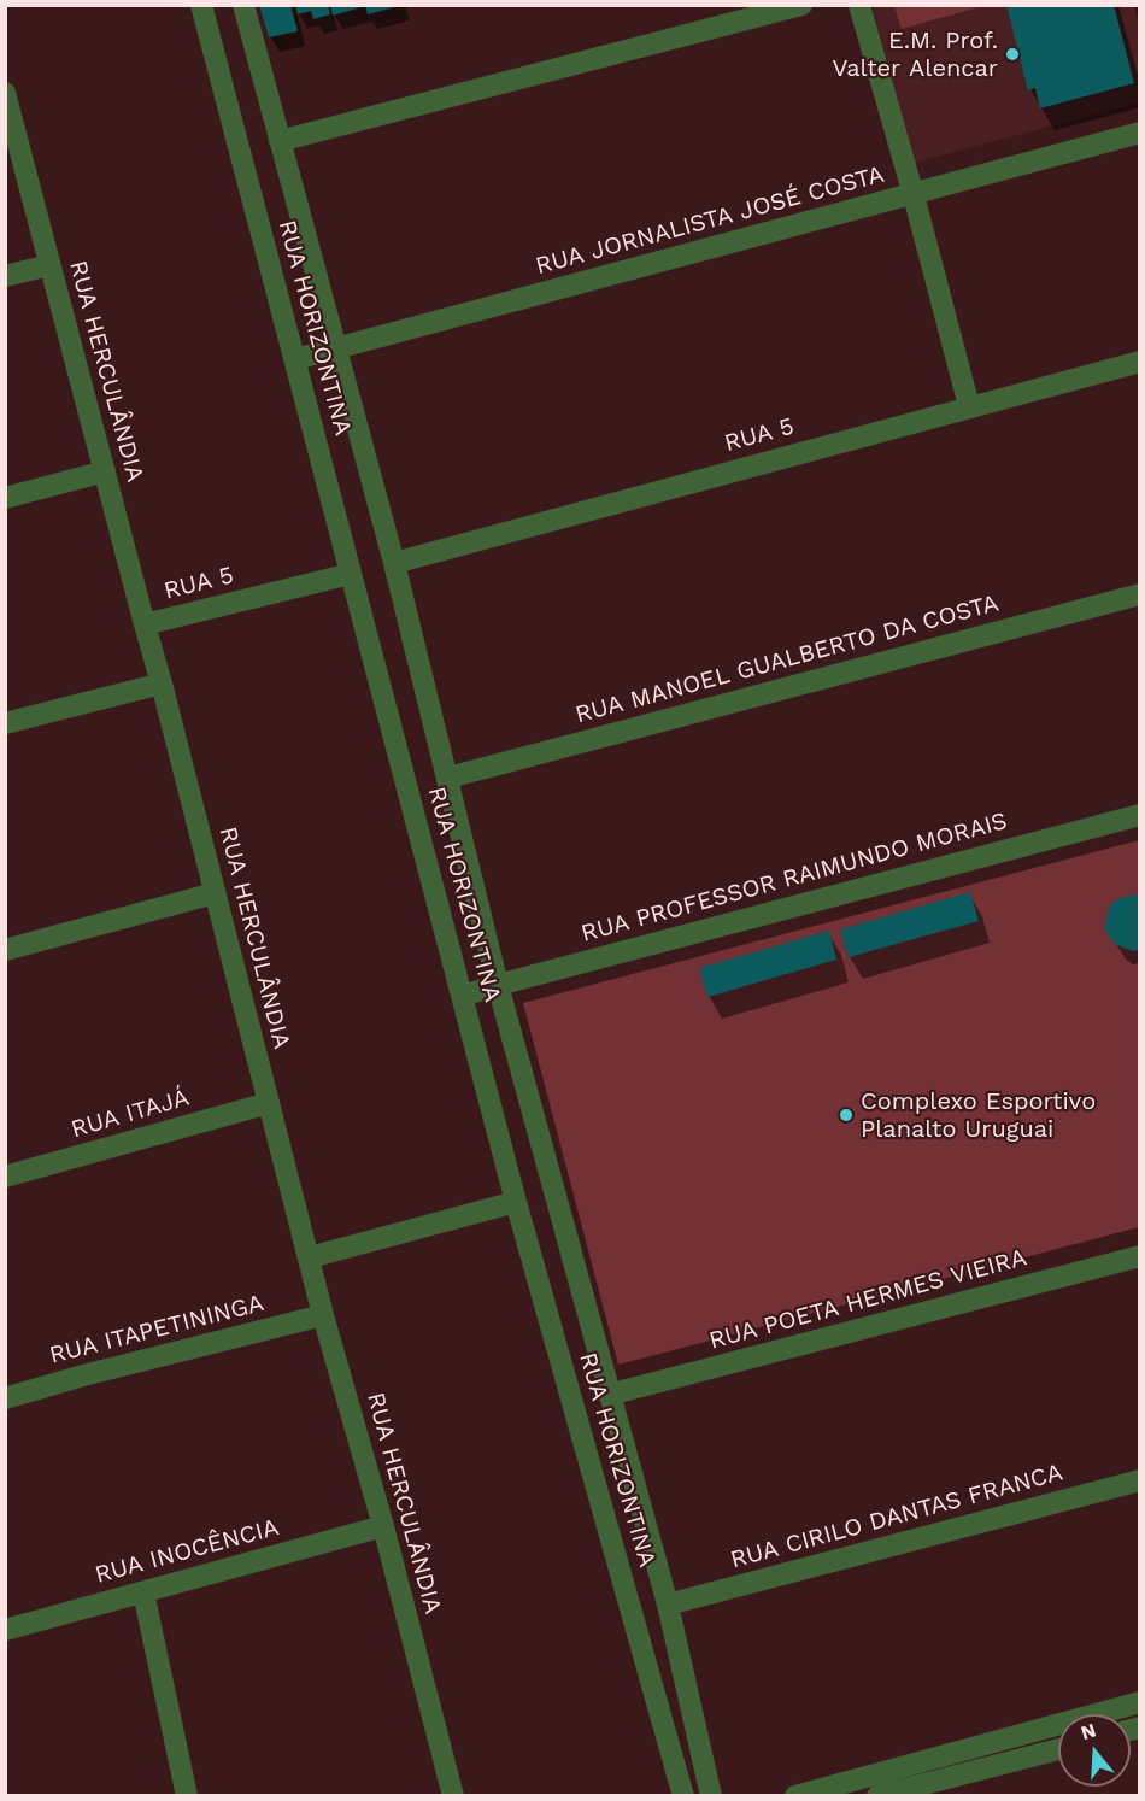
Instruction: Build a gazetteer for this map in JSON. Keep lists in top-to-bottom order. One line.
{"streets":{"street":["RUA JORNALISTA JOSÉ COSTA","RUA HORIZONTINA","RUA HERCULÂNDIA","RUA 5","RUA MANOEL GUALBERTO DA COSTA","RUA PROFESSOR RAIMUNDO MORAIS","RUA ITAJÁ","RUA POETA HERMES VIEIRA","RUA ITAPETININGA","RUA CIRILO DANTAS FRANCA","RUA INOCÊNCIA"]},"crossings":[["RUA JORNALISTA JOSÉ COSTA","RUA HORIZONTINA"],["RUA HORIZONTINA","RUA 5"],["RUA HORIZONTINA","RUA MANOEL GUALBERTO DA COSTA"],["RUA HORIZONTINA","RUA PROFESSOR RAIMUNDO MORAIS"],["RUA HORIZONTINA","RUA POETA HERMES VIEIRA"],["RUA HORIZONTINA","RUA CIRILO DANTAS FRANCA"],["RUA HERCULÂNDIA","RUA 5"],["RUA HERCULÂNDIA","RUA ITAJÁ"],["RUA HERCULÂNDIA","RUA ITAPETININGA"],["RUA HERCULÂNDIA","RUA INOCÊNCIA"]],"places":["E.M. Prof. Valter Alencar","Complexo Esportivo Planalto Uruguai"],"north":"top"}
